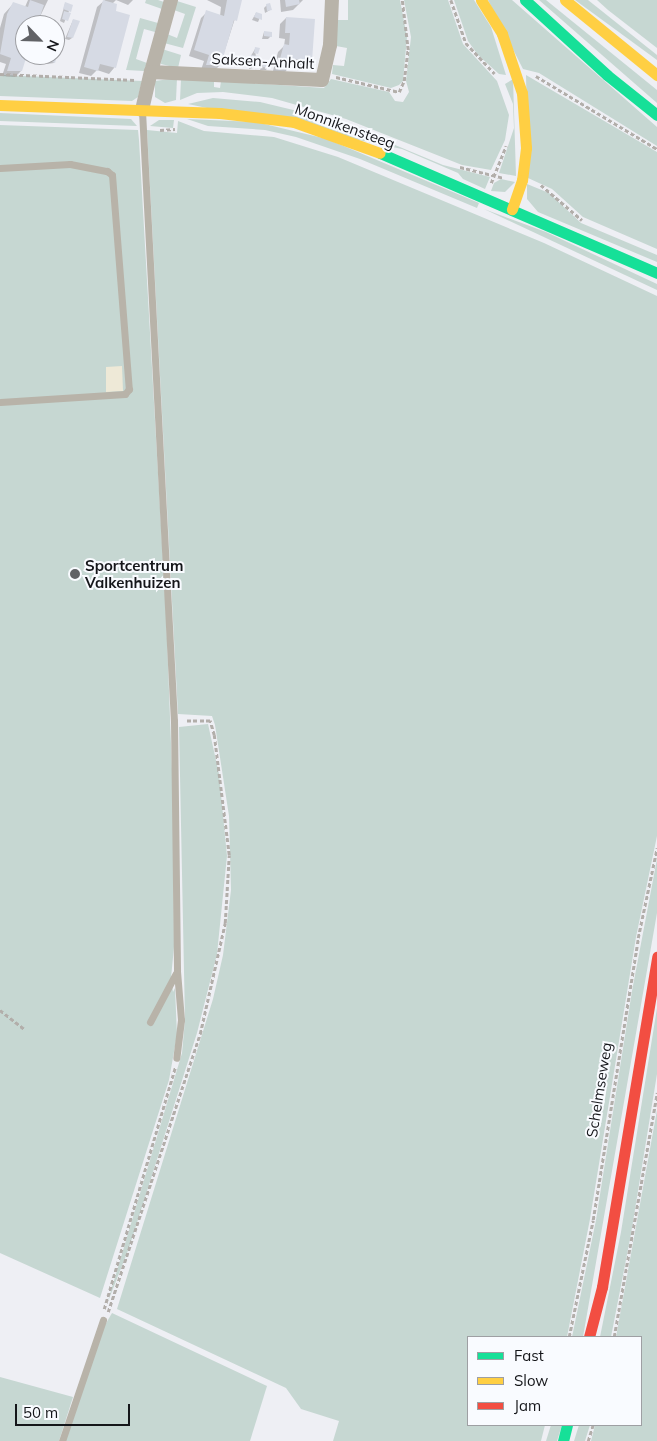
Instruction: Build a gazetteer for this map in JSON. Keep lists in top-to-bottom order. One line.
{"streets":{"main road":["Monnikensteeg"],"street":["Saksen-Anhalt"],"path":["Schelmseweg"]},"places":["Sportcentrum Valkenhuizen"],"legend":["Fast","Slow","Jam"],"scale_bar":"50 m","north":"bottom right"}
